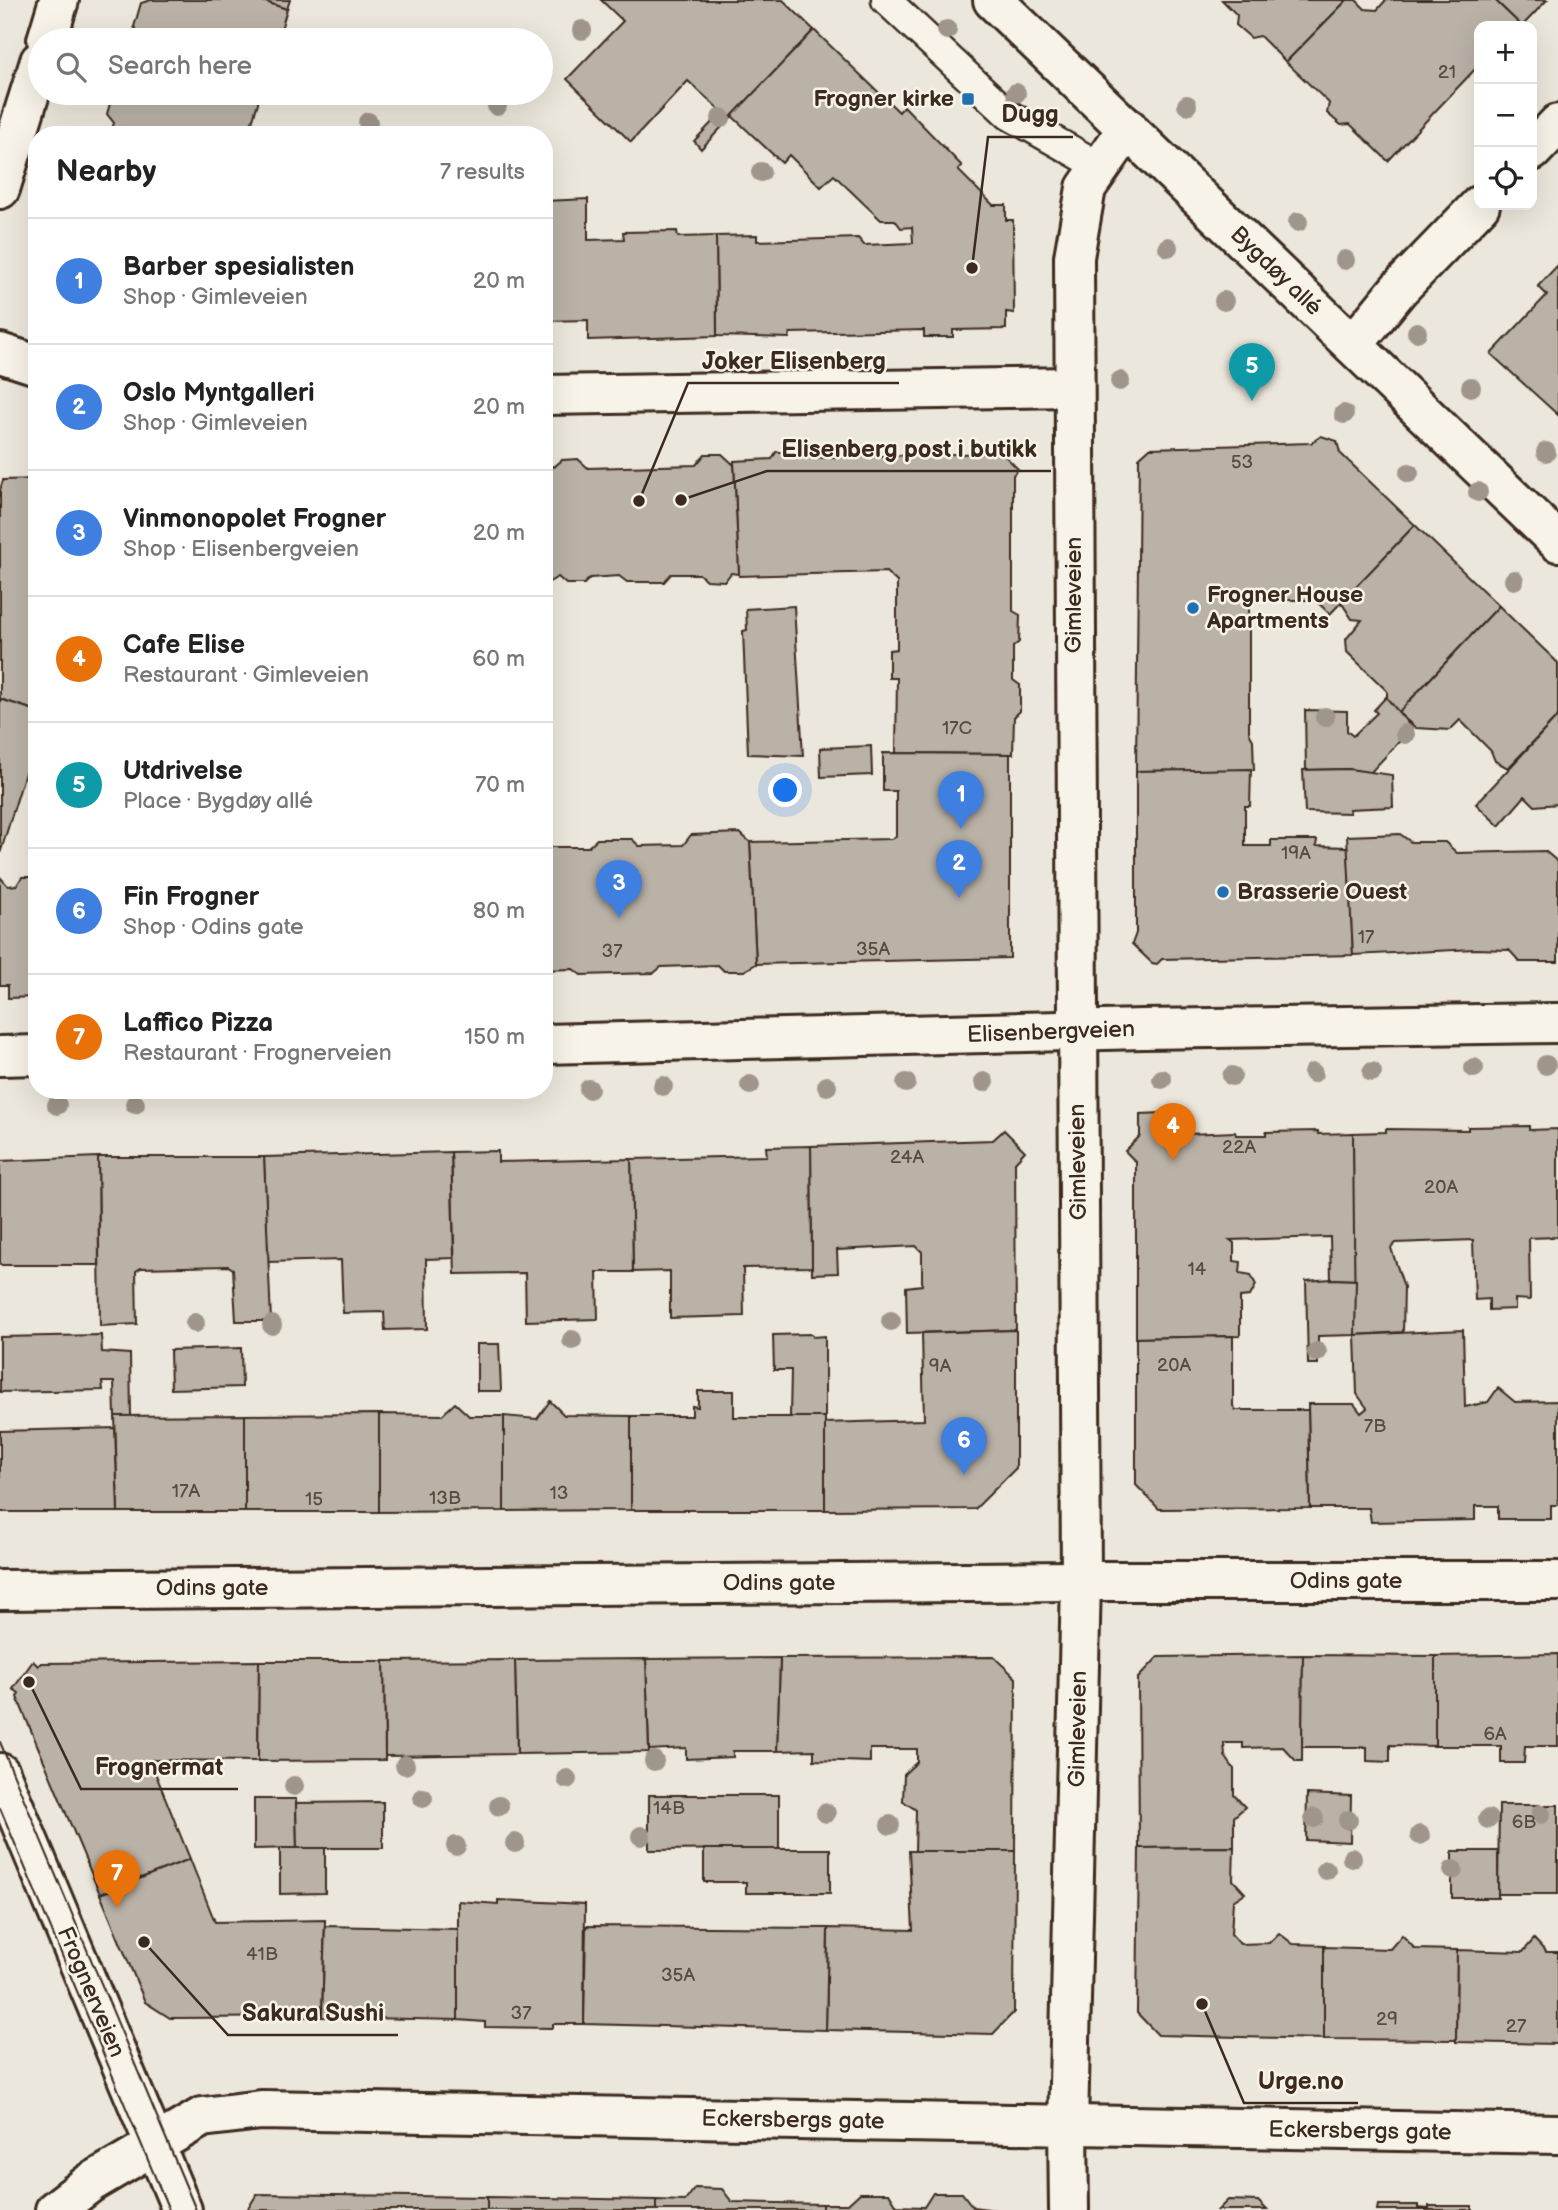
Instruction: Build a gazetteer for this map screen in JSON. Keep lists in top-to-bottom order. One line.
{"streets":{"street":["Bygdøy allé","Gimleveien","Elisenbergveien","Odins gate","Frognerveien","Eckersbergs gate"]},"crossings":[["Bygdøy allé","Gimleveien"],["Gimleveien","Elisenbergveien"],["Gimleveien","Odins gate"],["Gimleveien","Eckersbergs gate"],["Frognerveien","Eckersbergs gate"]],"places":{"transit":["Frogner kirke"],"other":["Dugg","Elisenberg post i butikk","Joker Elisenberg","Frogner House Apartments","Brasserie Ouest","Frognermat","Sakura Sushi","Urge.no"]},"house_numbers":["21","53","17C","19A","17","35A","37","22A","24A","20A","14","20A","9A","7B","17A","13","13B","15","6A","14B","6B","41B","35A","37","29","27"],"page":{"map_buttons":["+","−"],"search":"Search here","heading":["Nearby","7 results"],"list":[{"mark":"1","name":"Barber spesialisten","note":"Shop · Gimleveien","value":"20 m"},{"mark":"2","name":"Oslo Myntgalleri","note":"Shop · Gimleveien","value":"20 m"},{"mark":"3","name":"Vinmonopolet Frogner","note":"Shop · Elisenbergveien","value":"20 m"},{"mark":"4","name":"Cafe Elise","note":"Restaurant · Gimleveien","value":"60 m"},{"mark":"5","name":"Utdrivelse","note":"Place · Bygdøy allé","value":"70 m"},{"mark":"6","name":"Fin Frogner","note":"Shop · Odins gate","value":"80 m"},{"mark":"7","name":"Laffico Pizza","note":"Restaurant · Frognerveien","value":"150 m"}],"pins":["5","1","2","3","4","6","7"]}}
